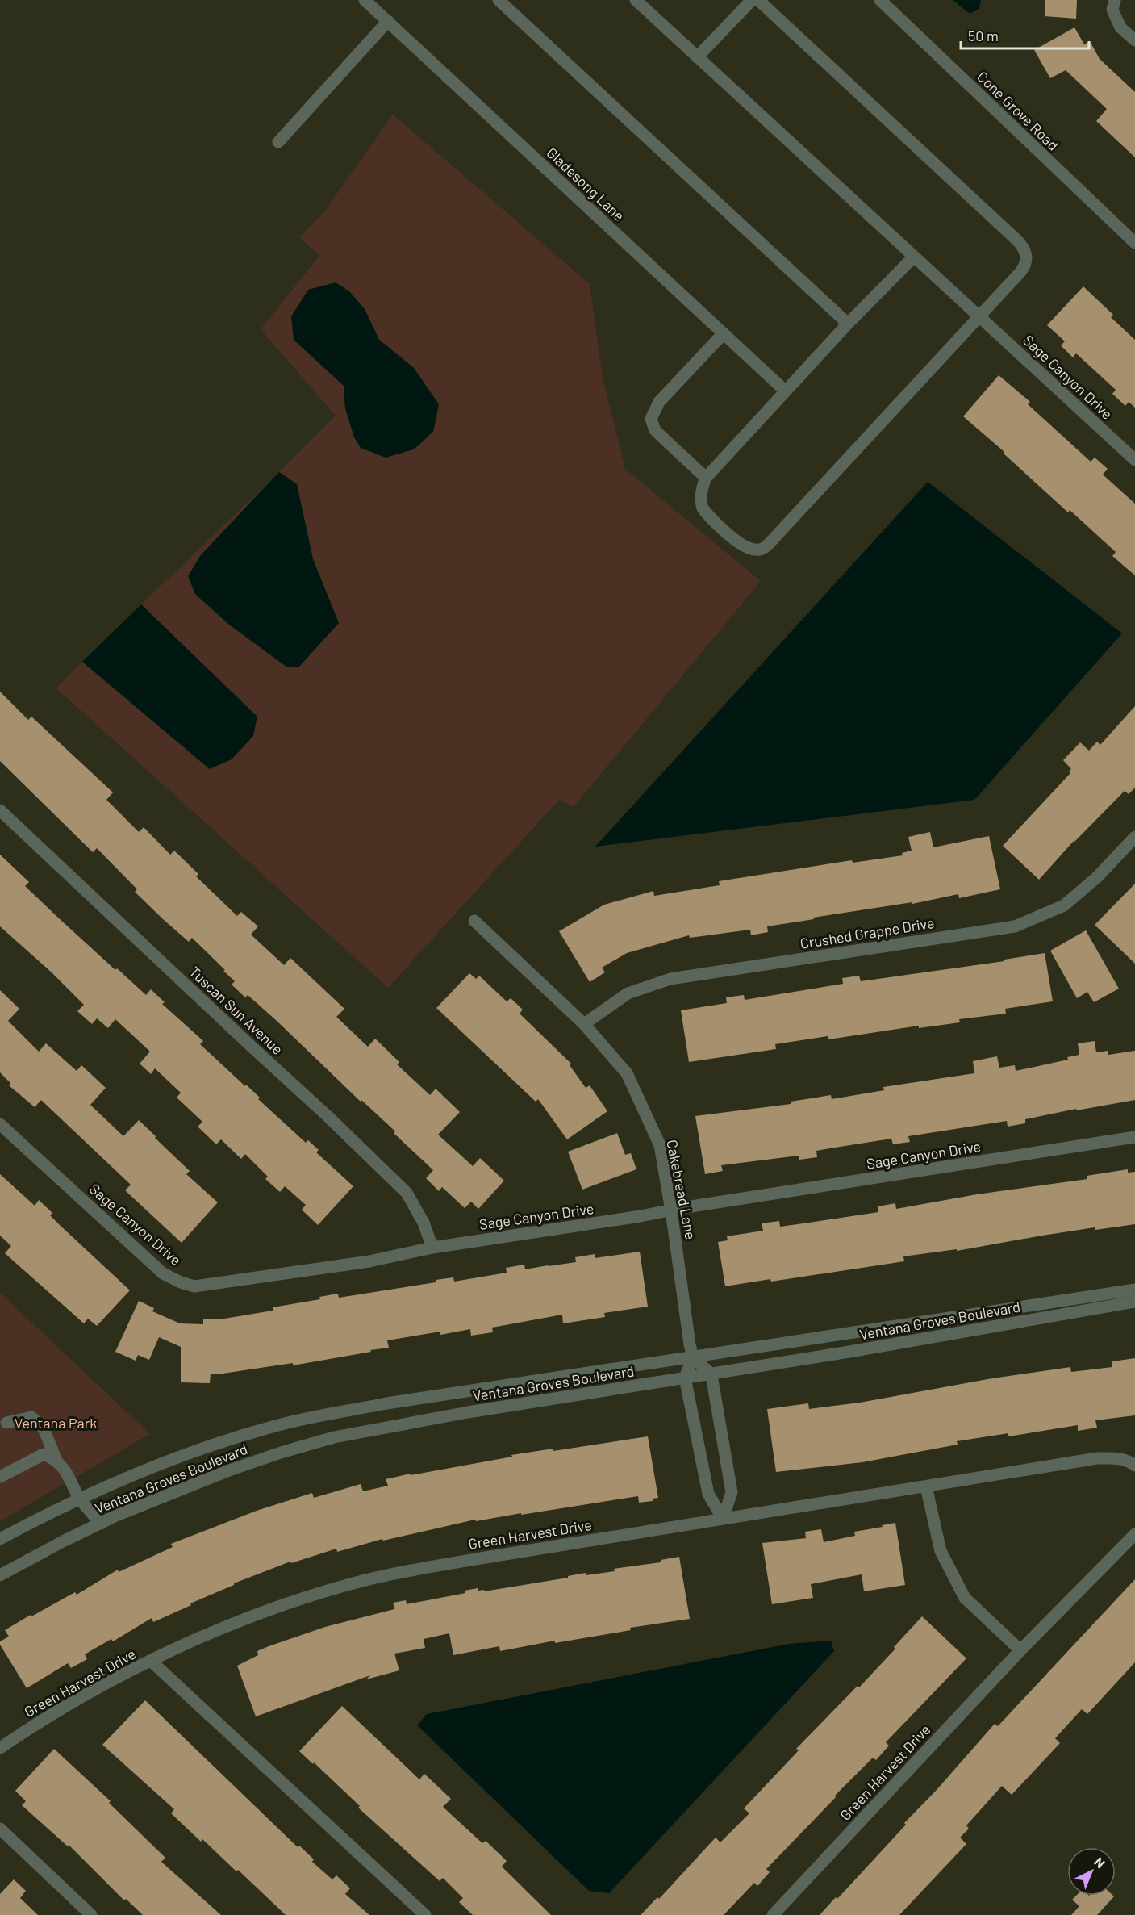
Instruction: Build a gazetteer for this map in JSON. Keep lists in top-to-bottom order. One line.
{"streets":{"street":["Cone Grove Road","Gladesong Lane","Sage Canyon Drive","Crushed Grappe Drive","Tuscan Sun Avenue","Cakebread Lane","Ventana Groves Boulevard","Green Harvest Drive"]},"crossings":[["Sage Canyon Drive","Tuscan Sun Avenue"],["Sage Canyon Drive","Cakebread Lane"],["Crushed Grappe Drive","Cakebread Lane"],["Cakebread Lane","Ventana Groves Boulevard"]],"parks":["Ventana Park"],"scale_bar":"50 m","north":"top right"}
